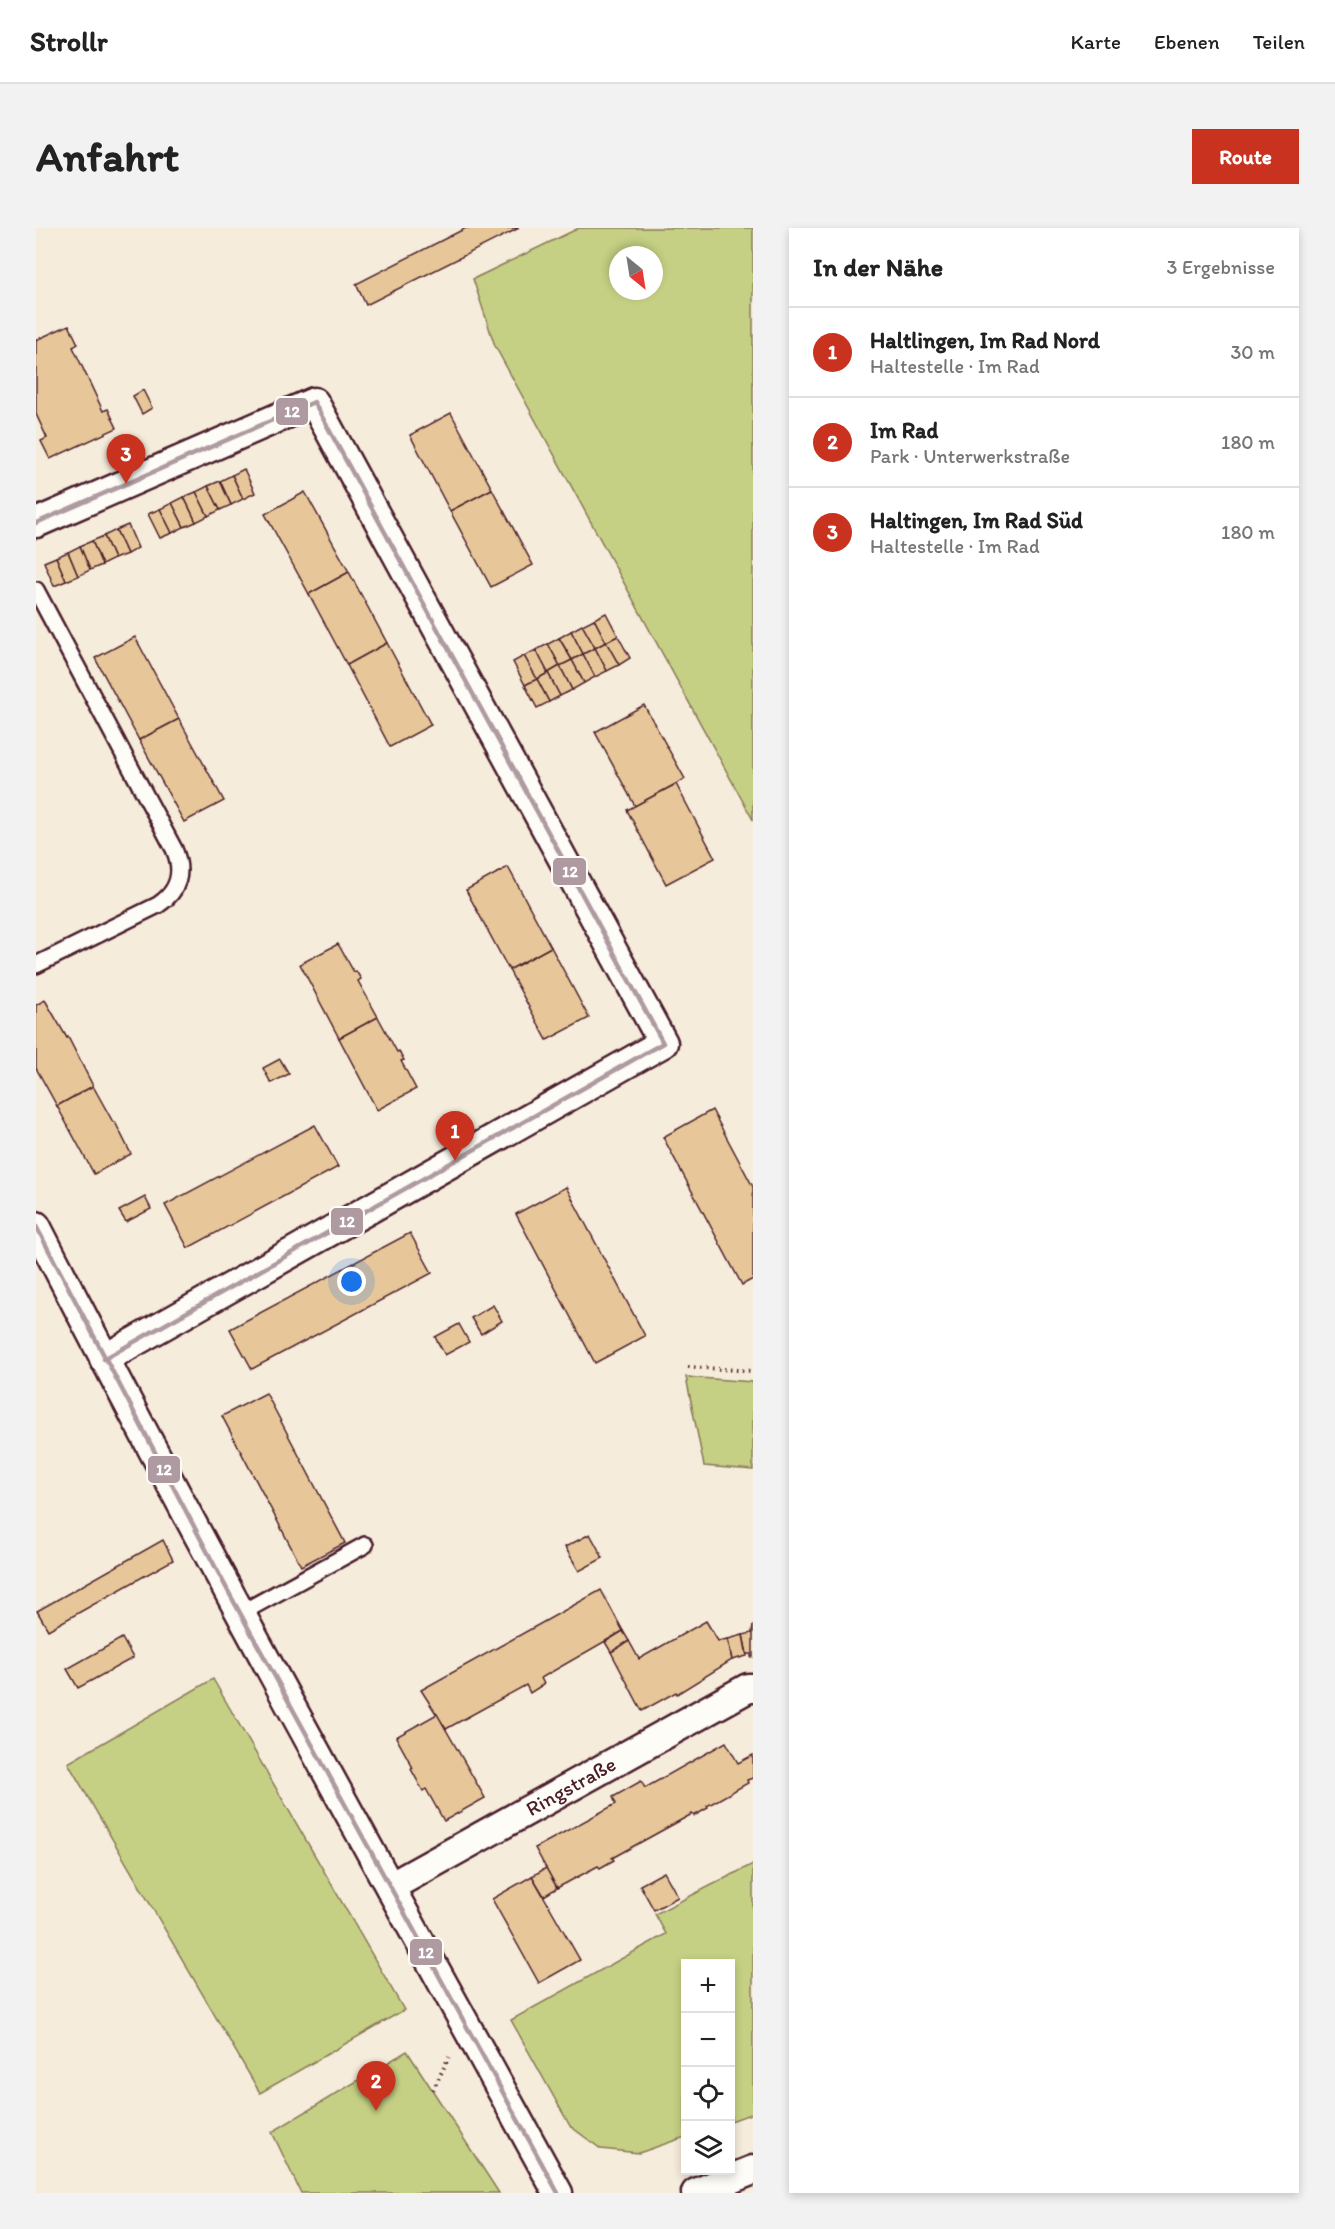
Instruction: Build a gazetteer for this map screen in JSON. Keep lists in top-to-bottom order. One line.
{"streets":{"street":["Ringstraße"]},"lines":["transit line 12"],"north":"bottom right","page":{"header":"Strollr","nav":["Karte","Ebenen","Teilen"],"buttons":"Route","title":"Anfahrt","heading":["In der Nähe","3 Ergebnisse"],"list":[{"mark":"1","name":"Haltlingen, Im Rad Nord","note":"Haltestelle · Im Rad","value":"30 m"},{"mark":"2","name":"Im Rad","note":"Park · Unterwerkstraße","value":"180 m"},{"mark":"3","name":"Haltingen, Im Rad Süd","note":"Haltestelle · Im Rad","value":"180 m"}],"pins":["3","1","2"],"map_buttons":["+","−"]}}
